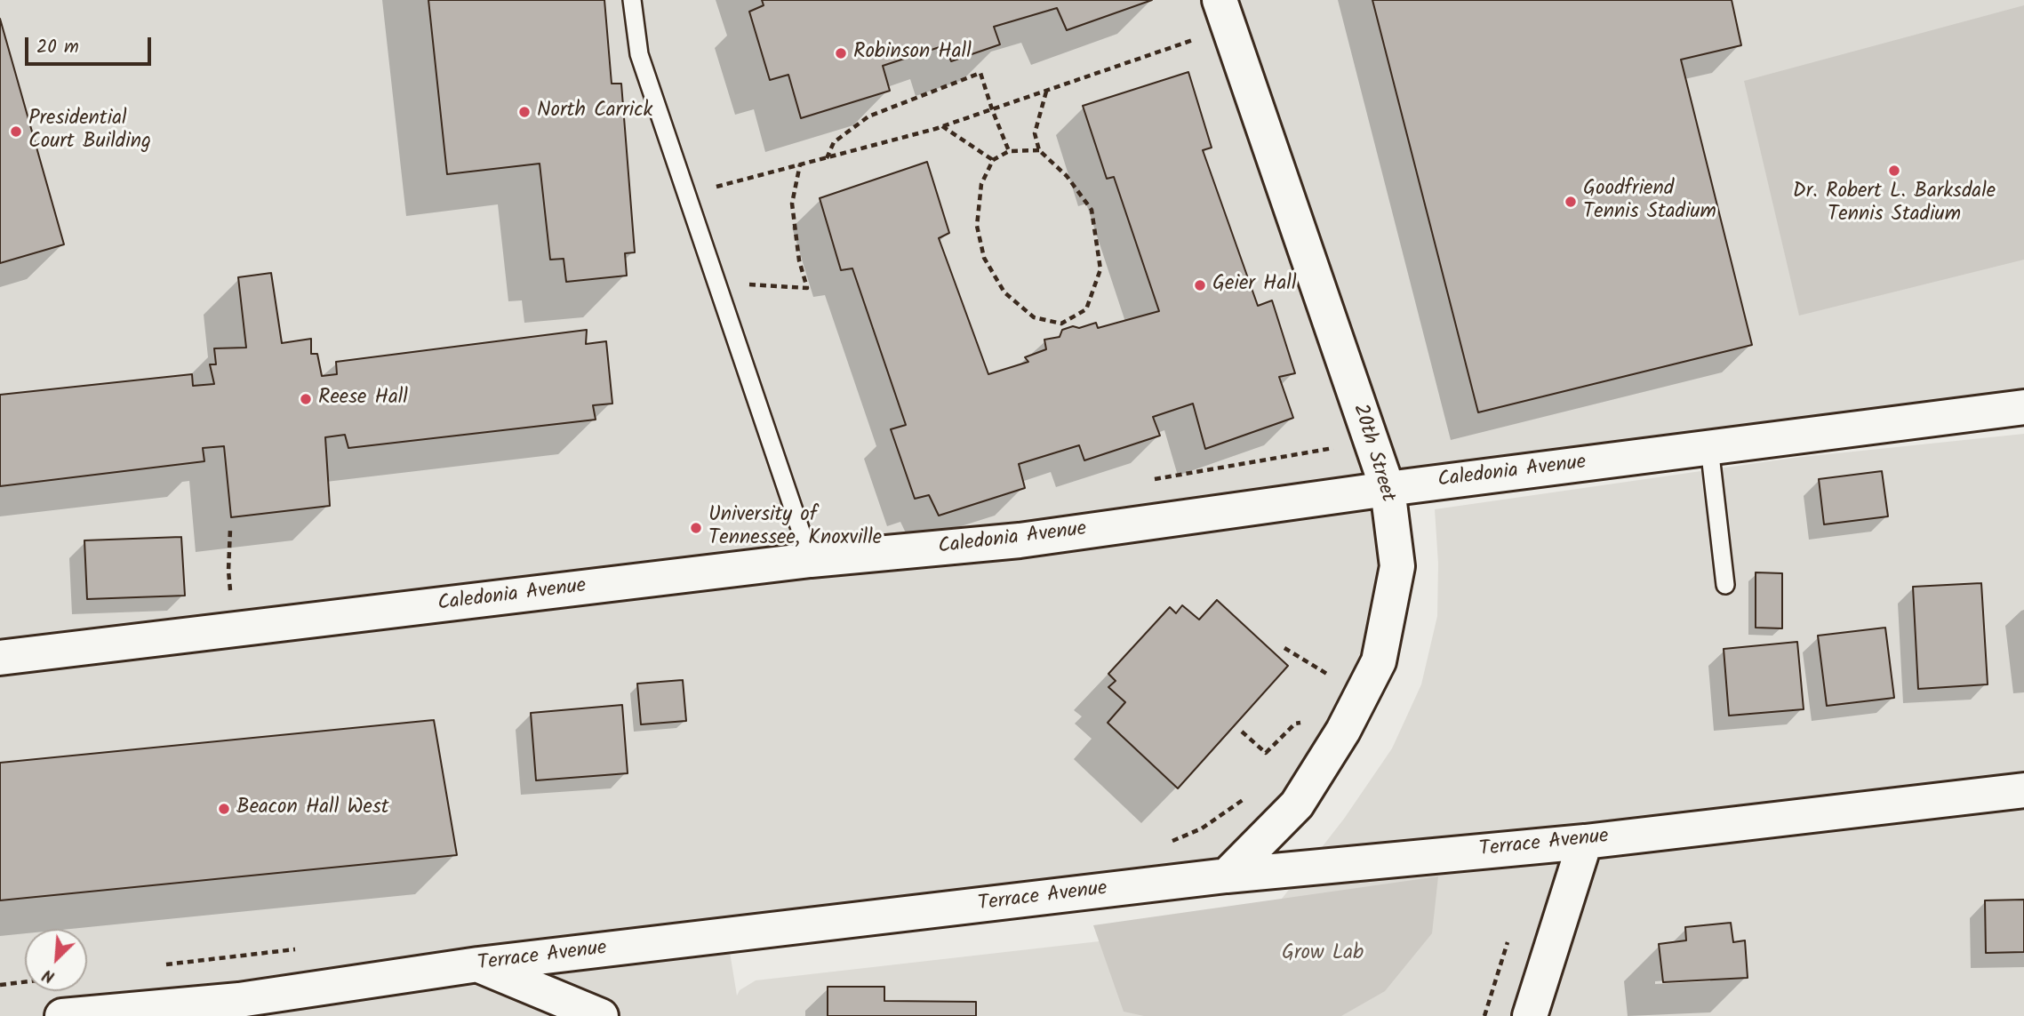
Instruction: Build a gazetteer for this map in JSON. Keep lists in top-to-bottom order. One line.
{"streets":{"street":["20th Street","Caledonia Avenue","Terrace Avenue"]},"crossings":[["20th Street","Caledonia Avenue"],["20th Street","Terrace Avenue"]],"parks":["Grow Lab"],"places":["Robinson Hall","North Carrick","Presidential Court Building","Dr. Robert L. Barksdale Tennis Stadium","Goodfriend Tennis Stadium","Geier Hall","Reese Hall","University of Tennessee, Knoxville","Beacon Hall West"],"scale_bar":"20 m","north":"bottom left"}
